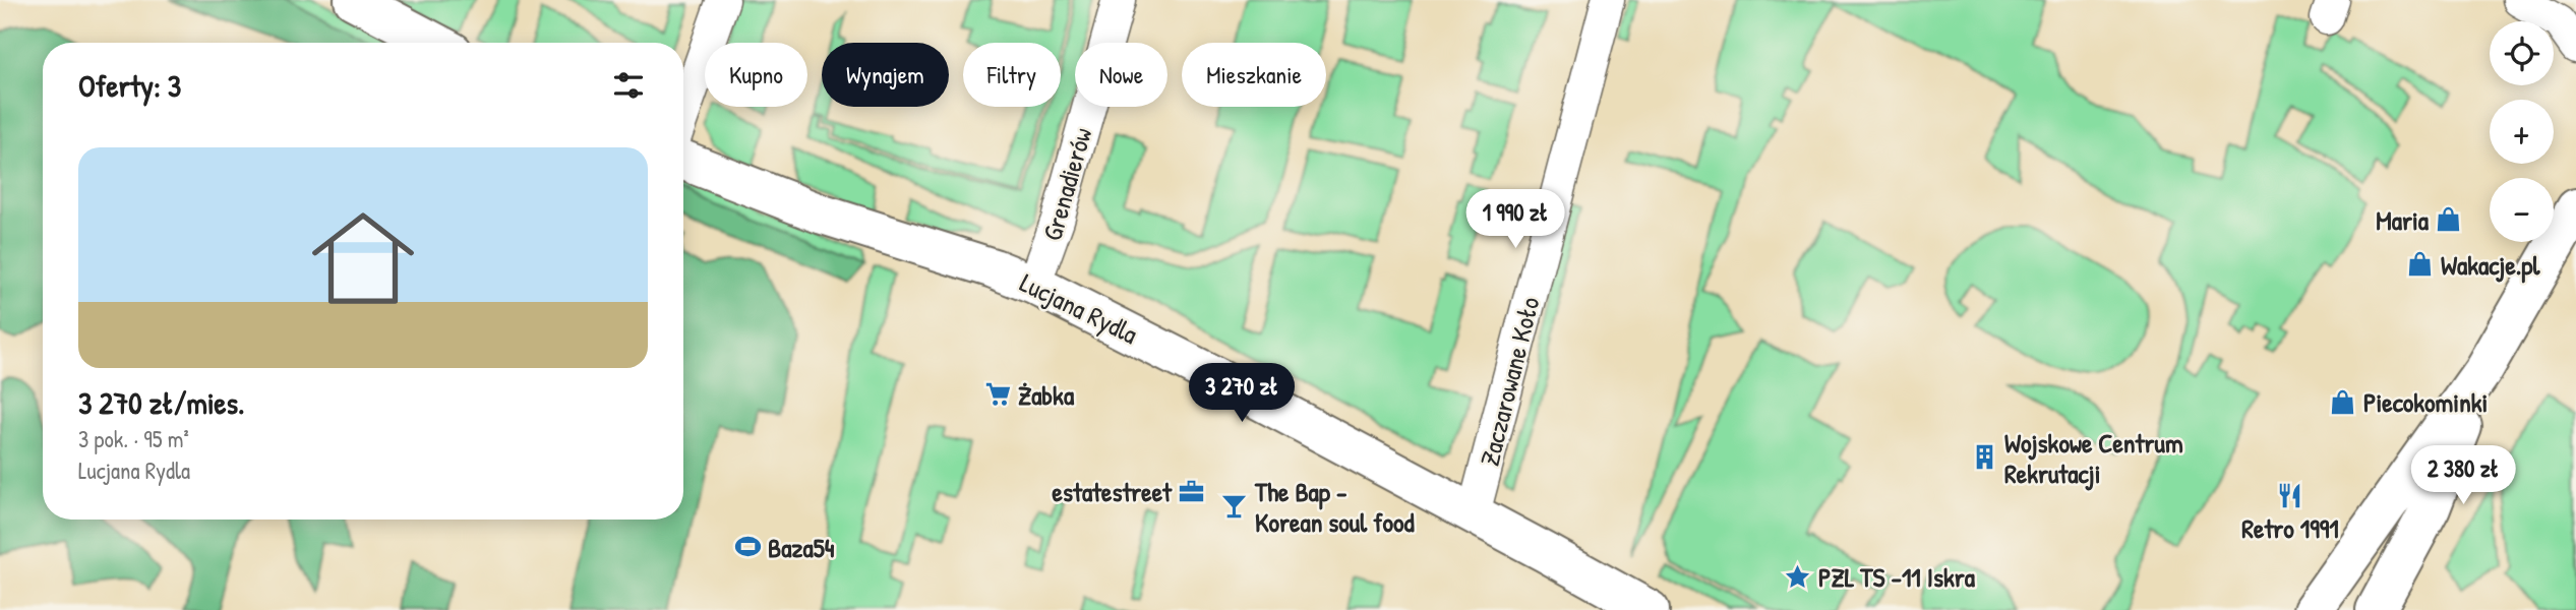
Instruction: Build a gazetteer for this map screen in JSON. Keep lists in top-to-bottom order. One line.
{"streets":{"street":["Grenadierów","Lucjana Rydla","Zaczarowane Koło"]},"crossings":[["Grenadierów","Lucjana Rydla"],["Lucjana Rydla","Zaczarowane Koło"]],"places":{"shop":["Maria","Wakacje.pl","Piecokominki"],"supermarket":["Żabka"],"building":["Wojskowe Centrum Rekrutacji"],"office":["estatestreet"],"restaurant":["Retro 1991"],"bar":["The Bap - Korean soul food"],"sports":["Baza54"],"place":["PZL TS -11 Iskra"]},"page":{"map_buttons":["+","−"],"chip":["Kupno","Wynajem","Filtry","Nowe","Mieszkanie"],"heading":"Oferty: 3","list":[{"name":"3 270 zł/mies.","note":"3 pok. · 95 m² · Lucjana Rydla"}],"price":["1 990 zł","3 270 zł","2 380 zł"]}}
